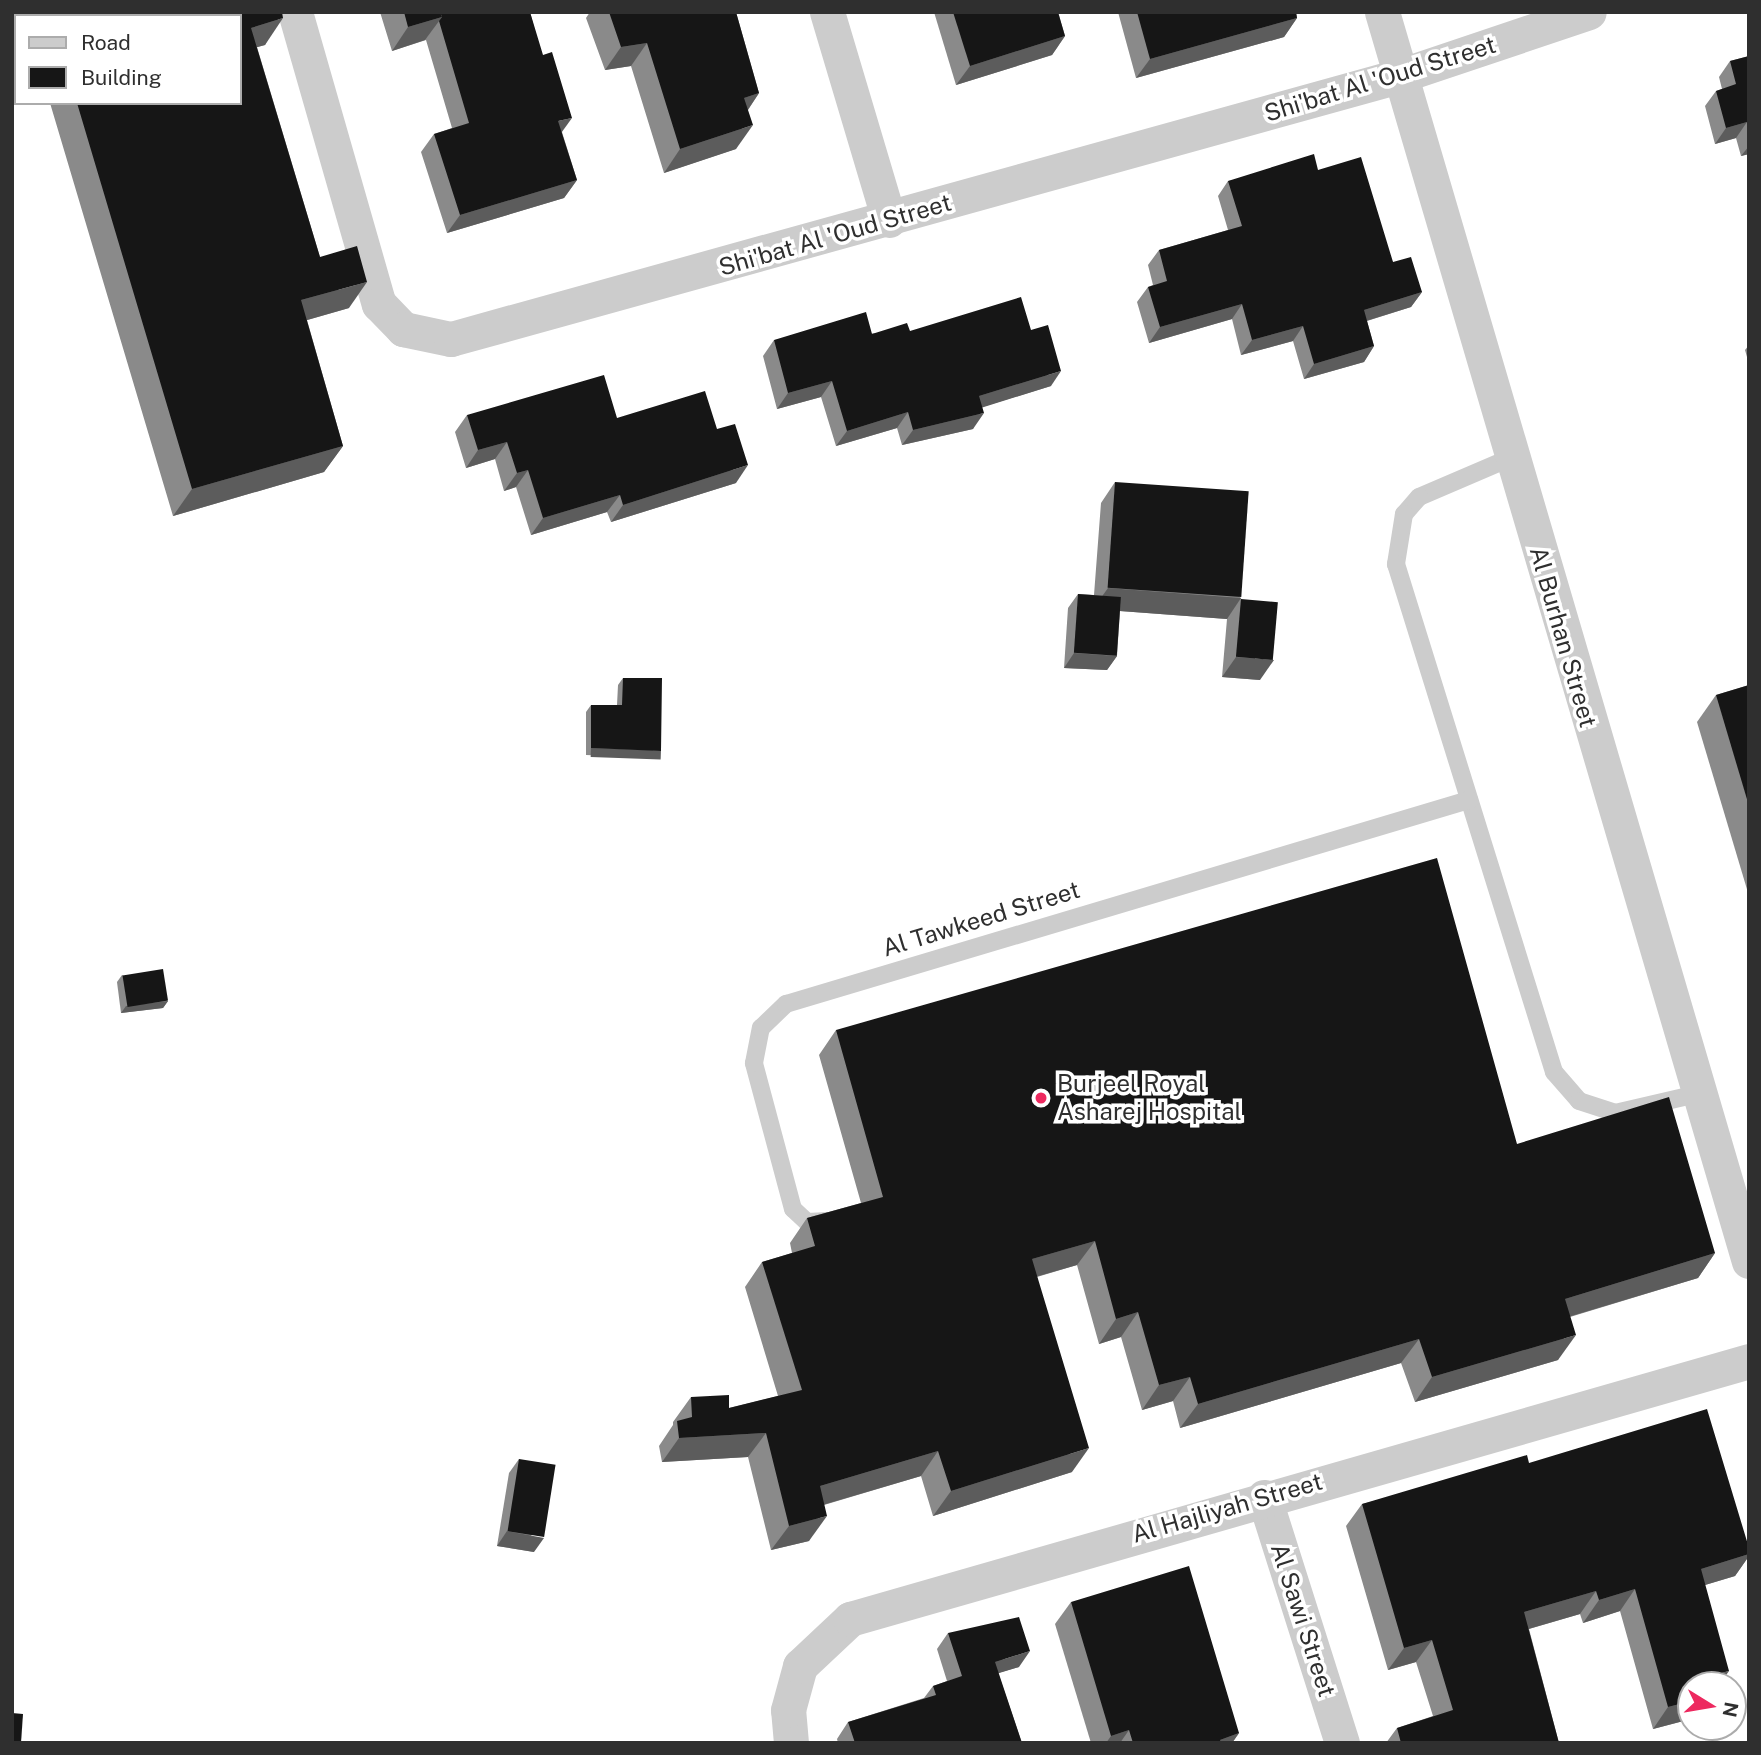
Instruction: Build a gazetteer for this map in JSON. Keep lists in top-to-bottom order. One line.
{"streets":{"street":["Shi'bat Al 'Oud Street","Al Burhan Street","Al Hajliyah Street","Al Sawi Street"],"lane":["Al Tawkeed Street"]},"crossings":[["Shi'bat Al 'Oud Street","Al Burhan Street"],["Al Hajliyah Street","Al Sawi Street"]],"places":["Burjeel Royal Asharej Hospital"],"legend":["Road","Building"],"north":"right"}
